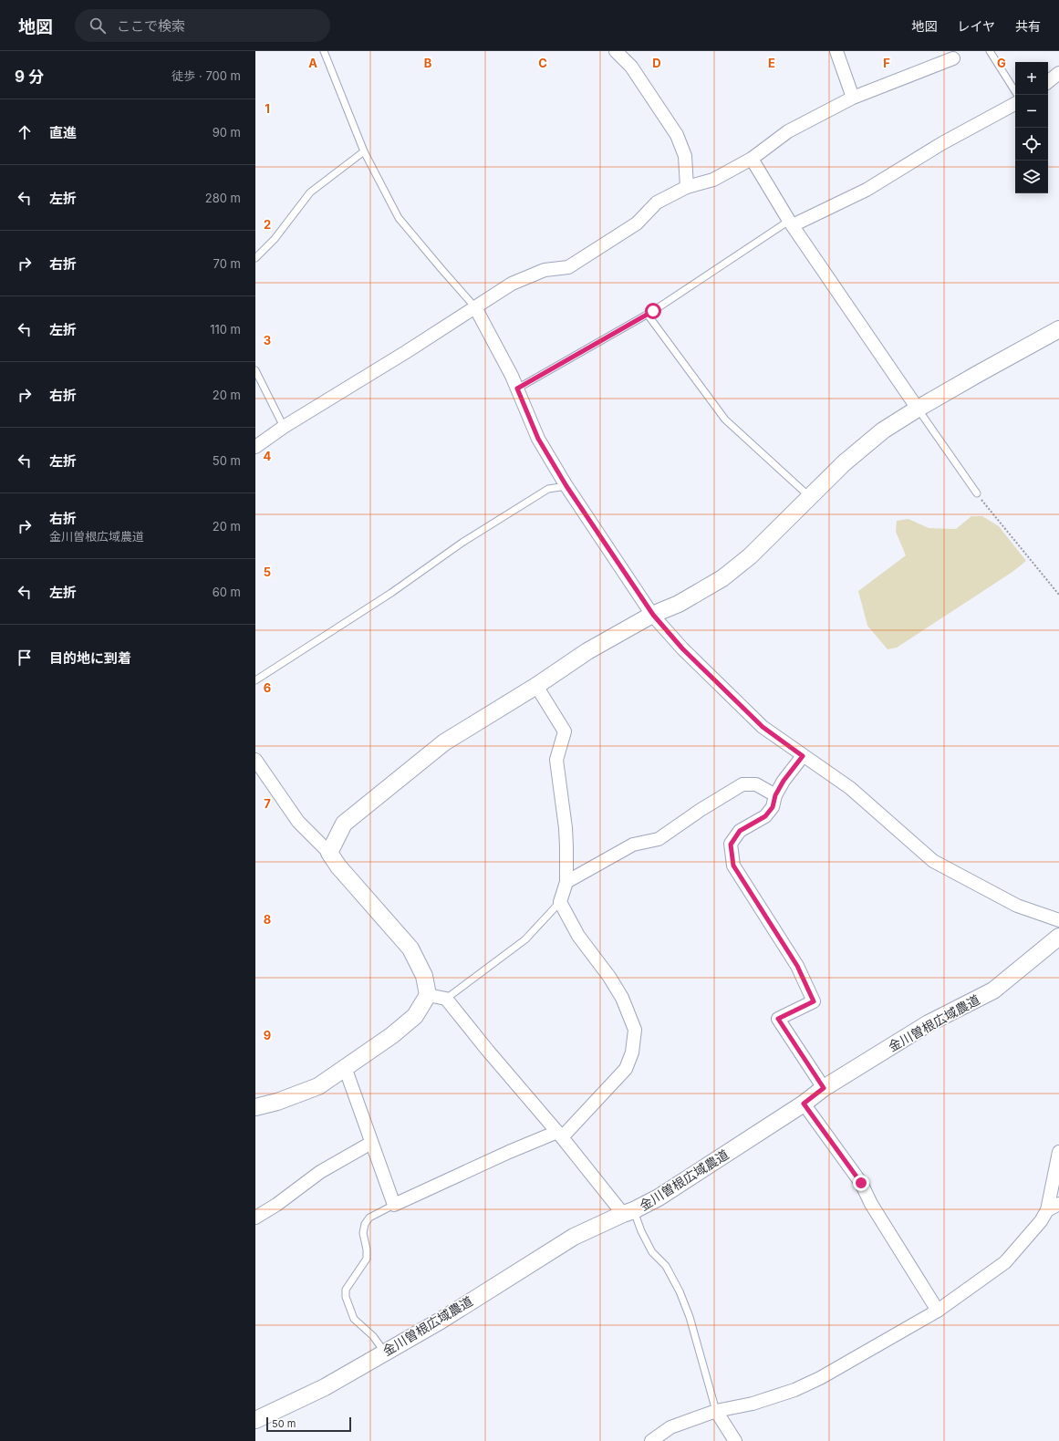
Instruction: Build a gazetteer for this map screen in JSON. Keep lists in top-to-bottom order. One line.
{"streets":{"street":["金川曽根広域農道"]},"scale_bar":"50 m","page":{"header":"地図","search":"ここで検索","nav":["地図","レイヤ","共有"],"heading":["9 分","徒歩 · 700 m"],"map_buttons":["+","−"],"list":[["直進","90 m"],["左折","280 m"],["右折","70 m"],["左折","110 m"],["右折","20 m"],["左折","50 m"],["右折","金川曽根広域農道","20 m"],["左折","60 m"],"目的地に到着"],"scale":"50 m"},"grid":{"columns":["A","B","C","D","E","F","G"],"rows":["1","2","3","4","5","6","7","8","9"]}}
